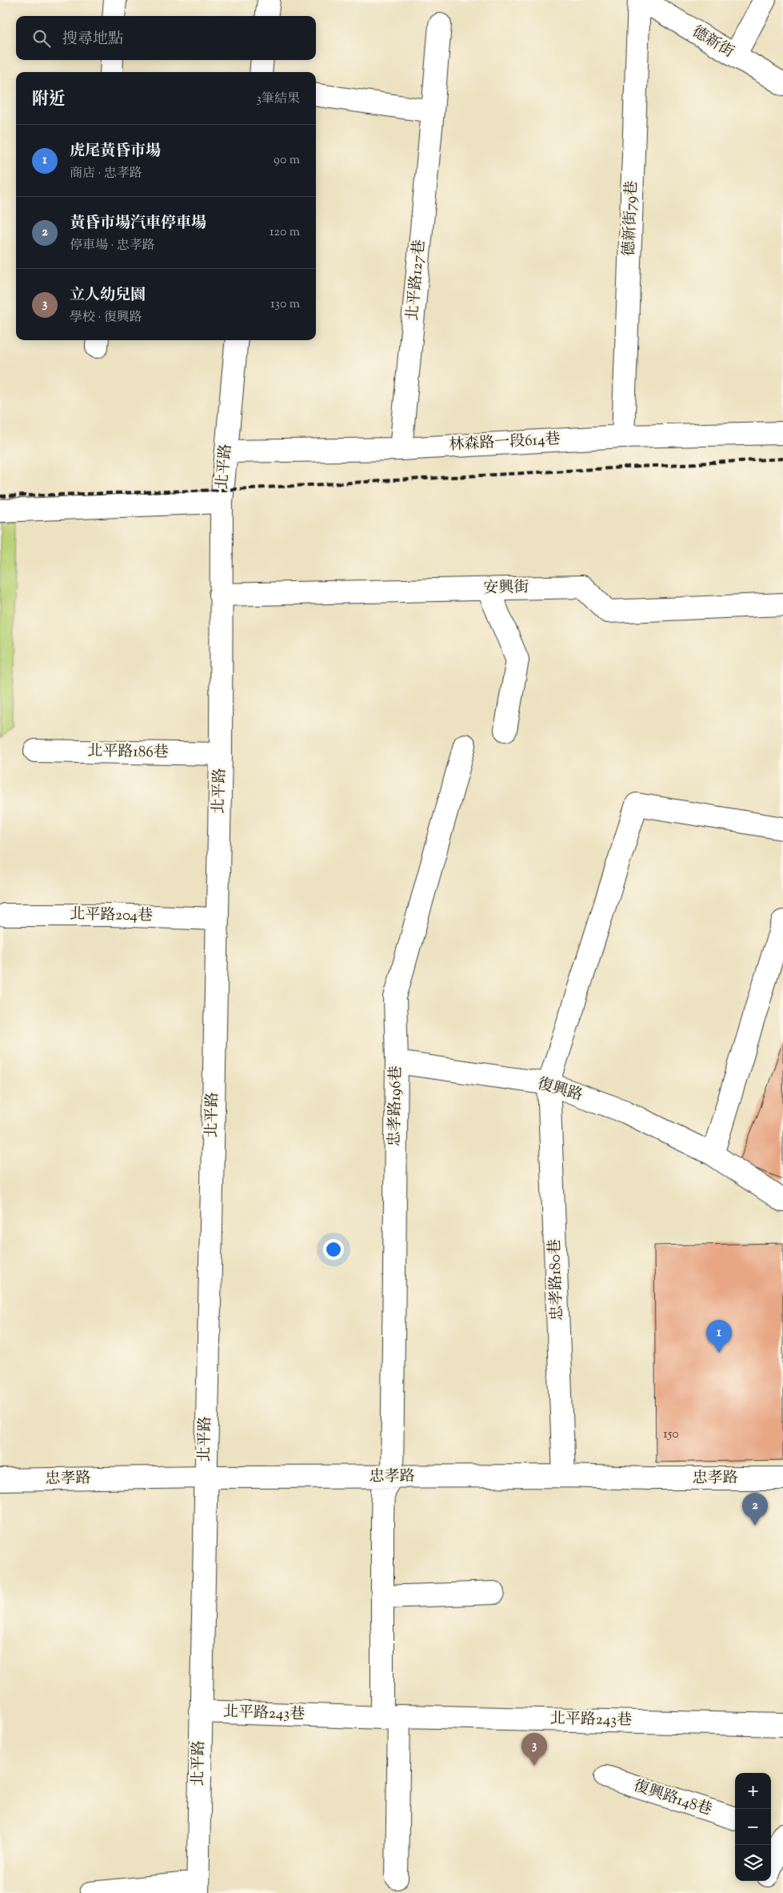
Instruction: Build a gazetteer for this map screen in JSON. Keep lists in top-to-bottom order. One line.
{"streets":{"street":["德新街","德新街79巷","北平路127巷","林森路一段614巷","北平路","安興街","北平路186巷","北平路204巷","復興路","忠孝路196巷","忠孝路180巷","忠孝路","北平路243巷","復興路148巷"]},"crossings":[["德新街","德新街79巷"],["德新街79巷","林森路一段614巷"],["北平路127巷","林森路一段614巷"],["林森路一段614巷","北平路"],["北平路","安興街"],["北平路","北平路186巷"],["北平路","北平路204巷"],["北平路","忠孝路"],["北平路","北平路243巷"],["復興路","忠孝路196巷"],["復興路","忠孝路180巷"],["忠孝路196巷","忠孝路"],["忠孝路180巷","忠孝路"]],"house_numbers":["150"],"page":{"search":"搜尋地點","heading":["附近","3筆結果"],"list":[{"mark":"1","name":"虎尾黃昏市場","note":"商店 · 忠孝路","value":"90 m"},{"mark":"2","name":"黃昏市場汽車停車場","note":"停車場 · 忠孝路","value":"120 m"},{"mark":"3","name":"立人幼兒園","note":"學校 · 復興路","value":"130 m"}],"pins":["1","2","3"],"map_buttons":["+","−"]}}
